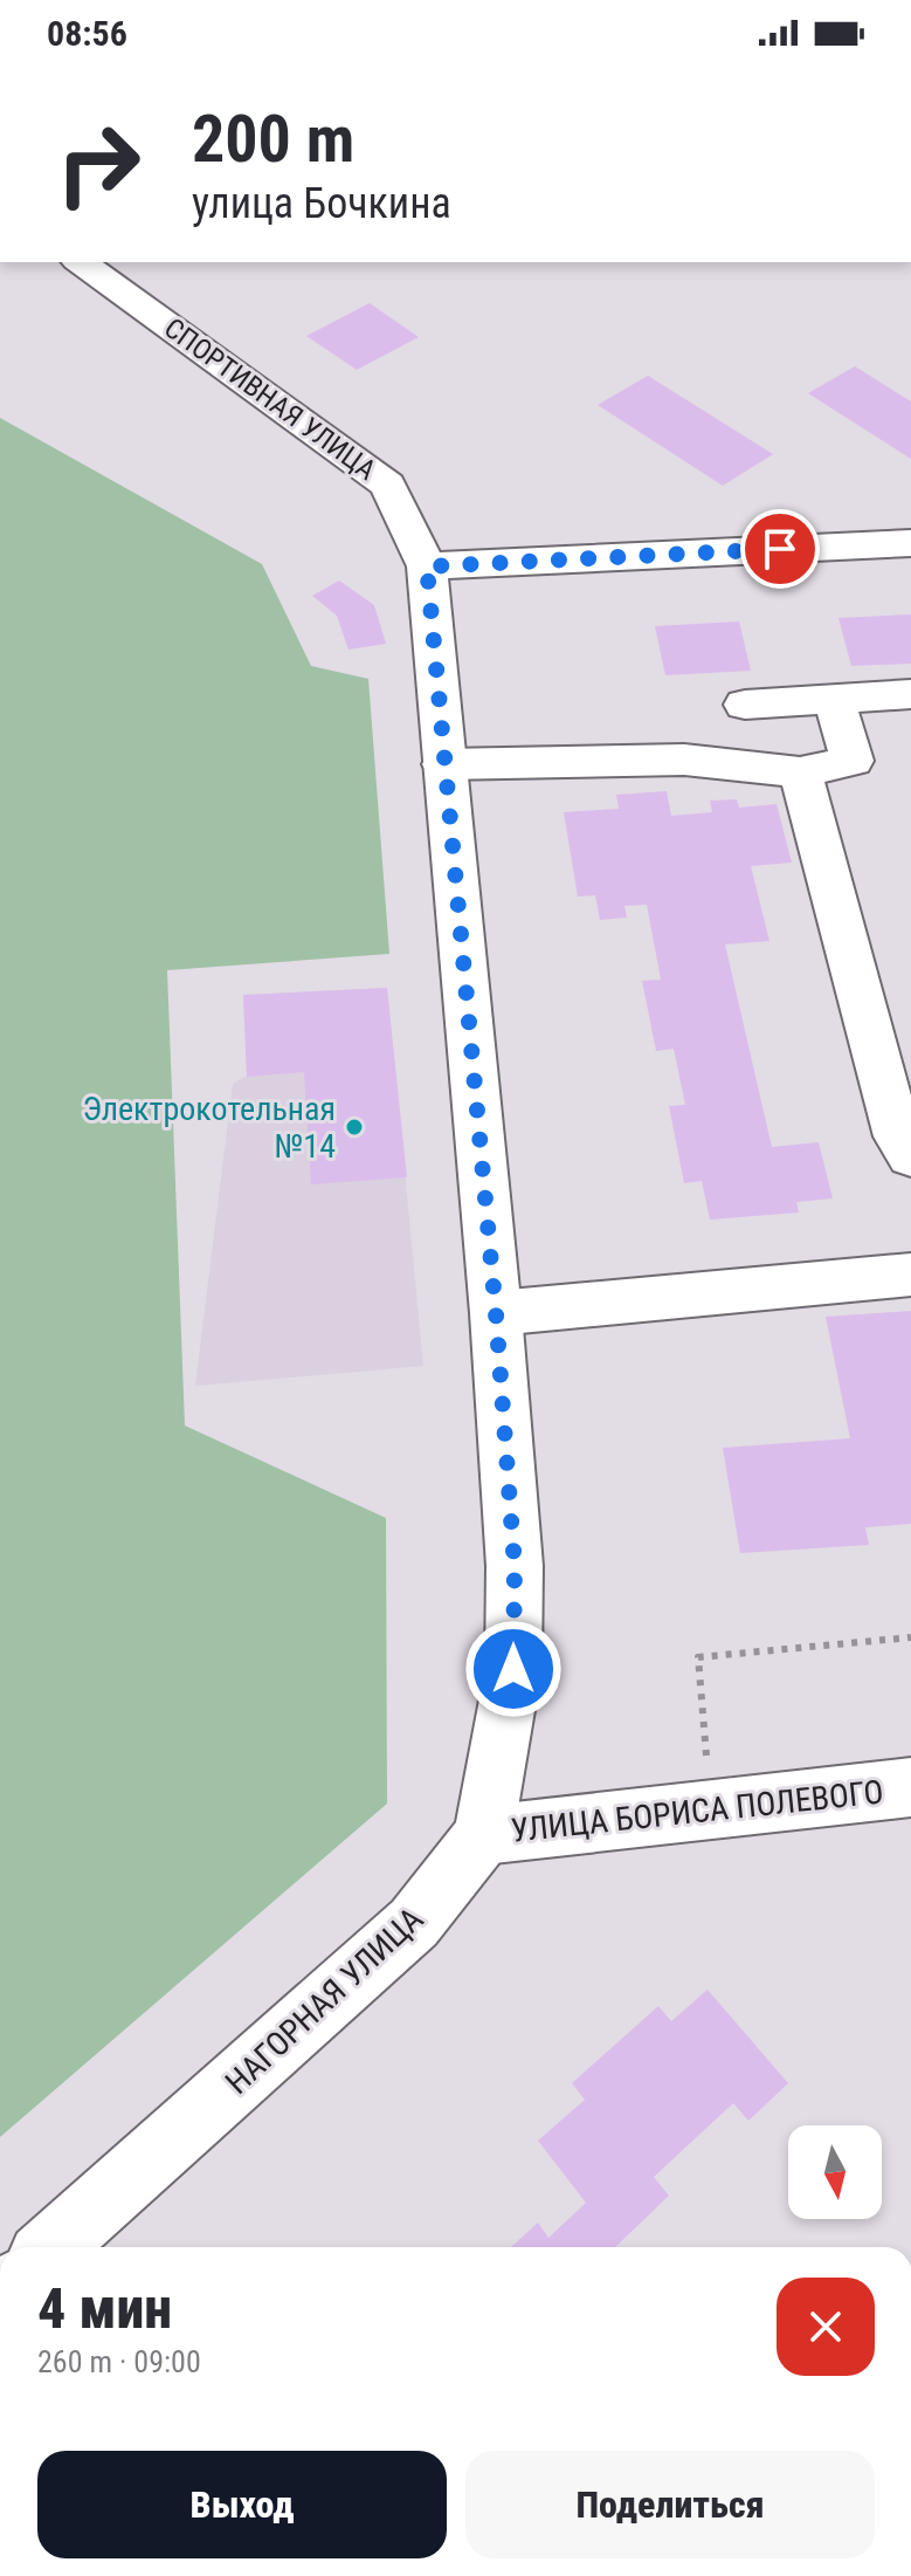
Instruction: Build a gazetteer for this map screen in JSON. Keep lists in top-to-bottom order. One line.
{"streets":{"main road":["СПОРТИВНАЯ УЛИЦА","УЛИЦА БОРИСА ПОЛЕВОГО","НАГОРНАЯ УЛИЦА"]},"crossings":[["СПОРТИВНАЯ УЛИЦА","НАГОРНАЯ УЛИЦА"],["УЛИЦА БОРИСА ПОЛЕВОГО","НАГОРНАЯ УЛИЦА"]],"places":["Электрокотельная №14"],"north":"bottom","page":{"status":"08:56","turn":["200 m","улица Бочкина"],"heading":["4 мин","260 m · 09:00"],"buttons":["Выход","Поделиться"]}}
